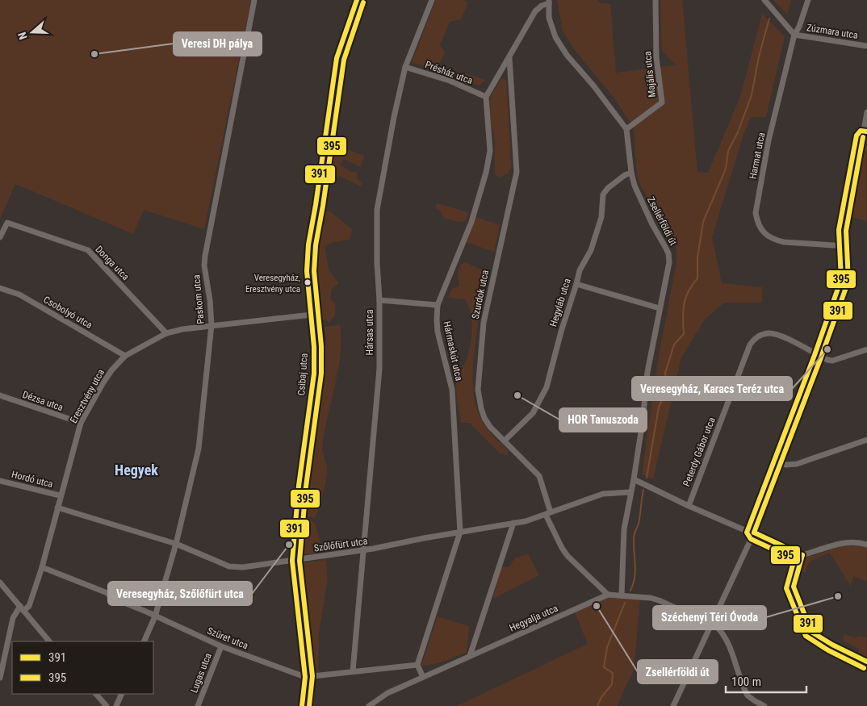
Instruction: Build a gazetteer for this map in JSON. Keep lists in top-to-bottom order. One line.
{"streets":{"street":["Zúzmara utca","Présház utca","Majális utca","Harmat utca","Zsellérföldi út","Donga utca","Szurdok utca","Paskom utca","Hegyláb utca","Csobolyó utca","Hársas utca","Hármaskút utca","Csibaj utca","Eresztvény utca","Dézsa utca","Peterdy Gábor utca","Hordó utca","Szőlőfürt utca","Hegyalja utca","Szüret utca","Lugas utca"]},"crossings":[["Zúzmara utca","Harmat utca"],["Présház utca","Hársas utca"],["Présház utca","Hármaskút utca"],["Majális utca","Zsellérföldi út"],["Zsellérföldi út","Hegyláb utca"],["Zsellérföldi út","Szőlőfürt utca"],["Zsellérföldi út","Hegyalja utca"],["Donga utca","Eresztvény utca"],["Szurdok utca","Hegyláb utca"],["Szurdok utca","Szőlőfürt utca"],["Szurdok utca","Hegyalja utca"],["Paskom utca","Eresztvény utca"],["Paskom utca","Szőlőfürt utca"],["Paskom utca","Szüret utca"],["Csobolyó utca","Eresztvény utca"],["Hársas utca","Szőlőfürt utca"],["Hársas utca","Szüret utca"],["Hármaskút utca","Szőlőfürt utca"],["Hármaskút utca","Szüret utca"],["Csibaj utca","Eresztvény utca"],["Csibaj utca","Szőlőfürt utca"],["Csibaj utca","Szüret utca"],["Eresztvény utca","Dézsa utca"],["Eresztvény utca","Hordó utca"],["Eresztvény utca","Szőlőfürt utca"],["Eresztvény utca","Szüret utca"],["Szüret utca","Lugas utca"]],"districts":["Hegyek"],"places":["Veresi DH pálya","Veresegyház, Eresztvény utca","Veresegyház, Karacs Teréz utca","HOR Tanuszoda","Veresegyház, Szőlőfürt utca","Széchenyi Téri Óvoda","Zsellérföldi út"],"lines":["transit line 391","transit line 395"],"legend":["391","395"],"scale_bar":"100 m","north":"left"}
